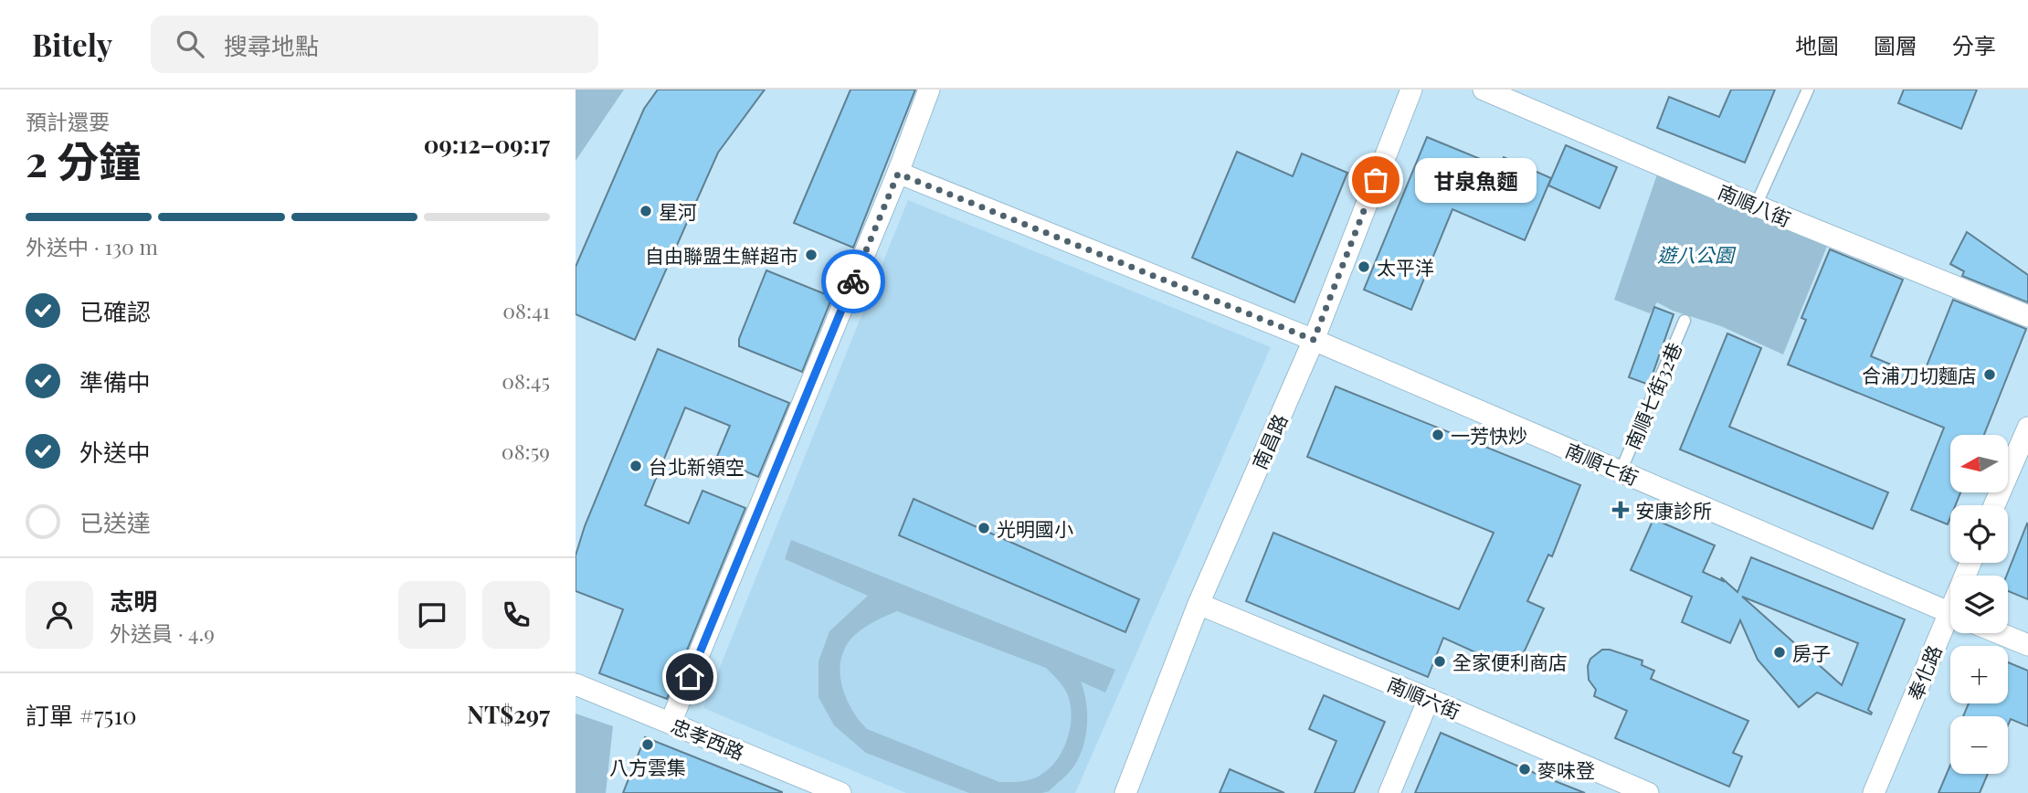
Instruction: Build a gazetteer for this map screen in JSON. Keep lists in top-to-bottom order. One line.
{"streets":{"street":["南順八街","南昌路","南順七街","奉化路","南順六街","忠孝西路"],"lane":["南順七街32巷"]},"crossings":[["南順七街32巷","南順七街"],["南昌路","南順七街"],["南昌路","南順六街"]],"parks":["遊八公園"],"places":{"other":["甘泉魚麵","星河","自由聯盟生鮮超市","太平洋","合浦刀切麵店","一芳快炒","台北新領空","光明國小","房子","全家便利商店","八方雲集","麥味登"],"health":["安康診所"]},"north":"left","page":{"header":"Bitely","search":"搜尋地點","nav":["地圖","圖層","分享"],"heading":["2 分鐘","預計還要","09:12–09:17"],"panel":["志明","外送員 · 4.9","訂單 #7510","NT$297"],"bubble":"甘泉魚麵","bar":"外送中 · 130 m","list":[["已確認","08:41"],["準備中","08:45"],["外送中","08:59"],"已送達"],"map_buttons":["+","−"]}}
